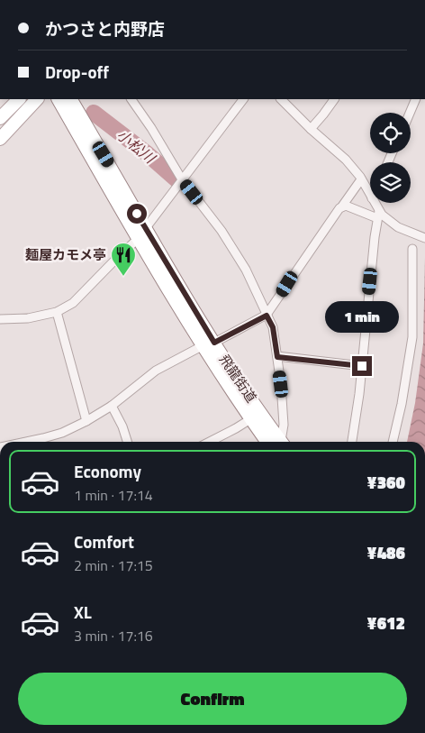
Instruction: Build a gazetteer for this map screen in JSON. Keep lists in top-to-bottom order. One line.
{"streets":{"main road":["飛龍街道"]},"water":["小松川"],"places":{"restaurant":["麺屋カモメ亭"]},"page":{"banner":["かつさと内野店","Drop-off"],"bubble":"1 min","list":[{"name":"Economy","note":"1 min · 17:14","value":"¥360"},{"name":"Comfort","note":"2 min · 17:15","value":"¥486"},{"name":"XL","note":"3 min · 17:16","value":"¥612"}],"buttons":"Confirm"}}
